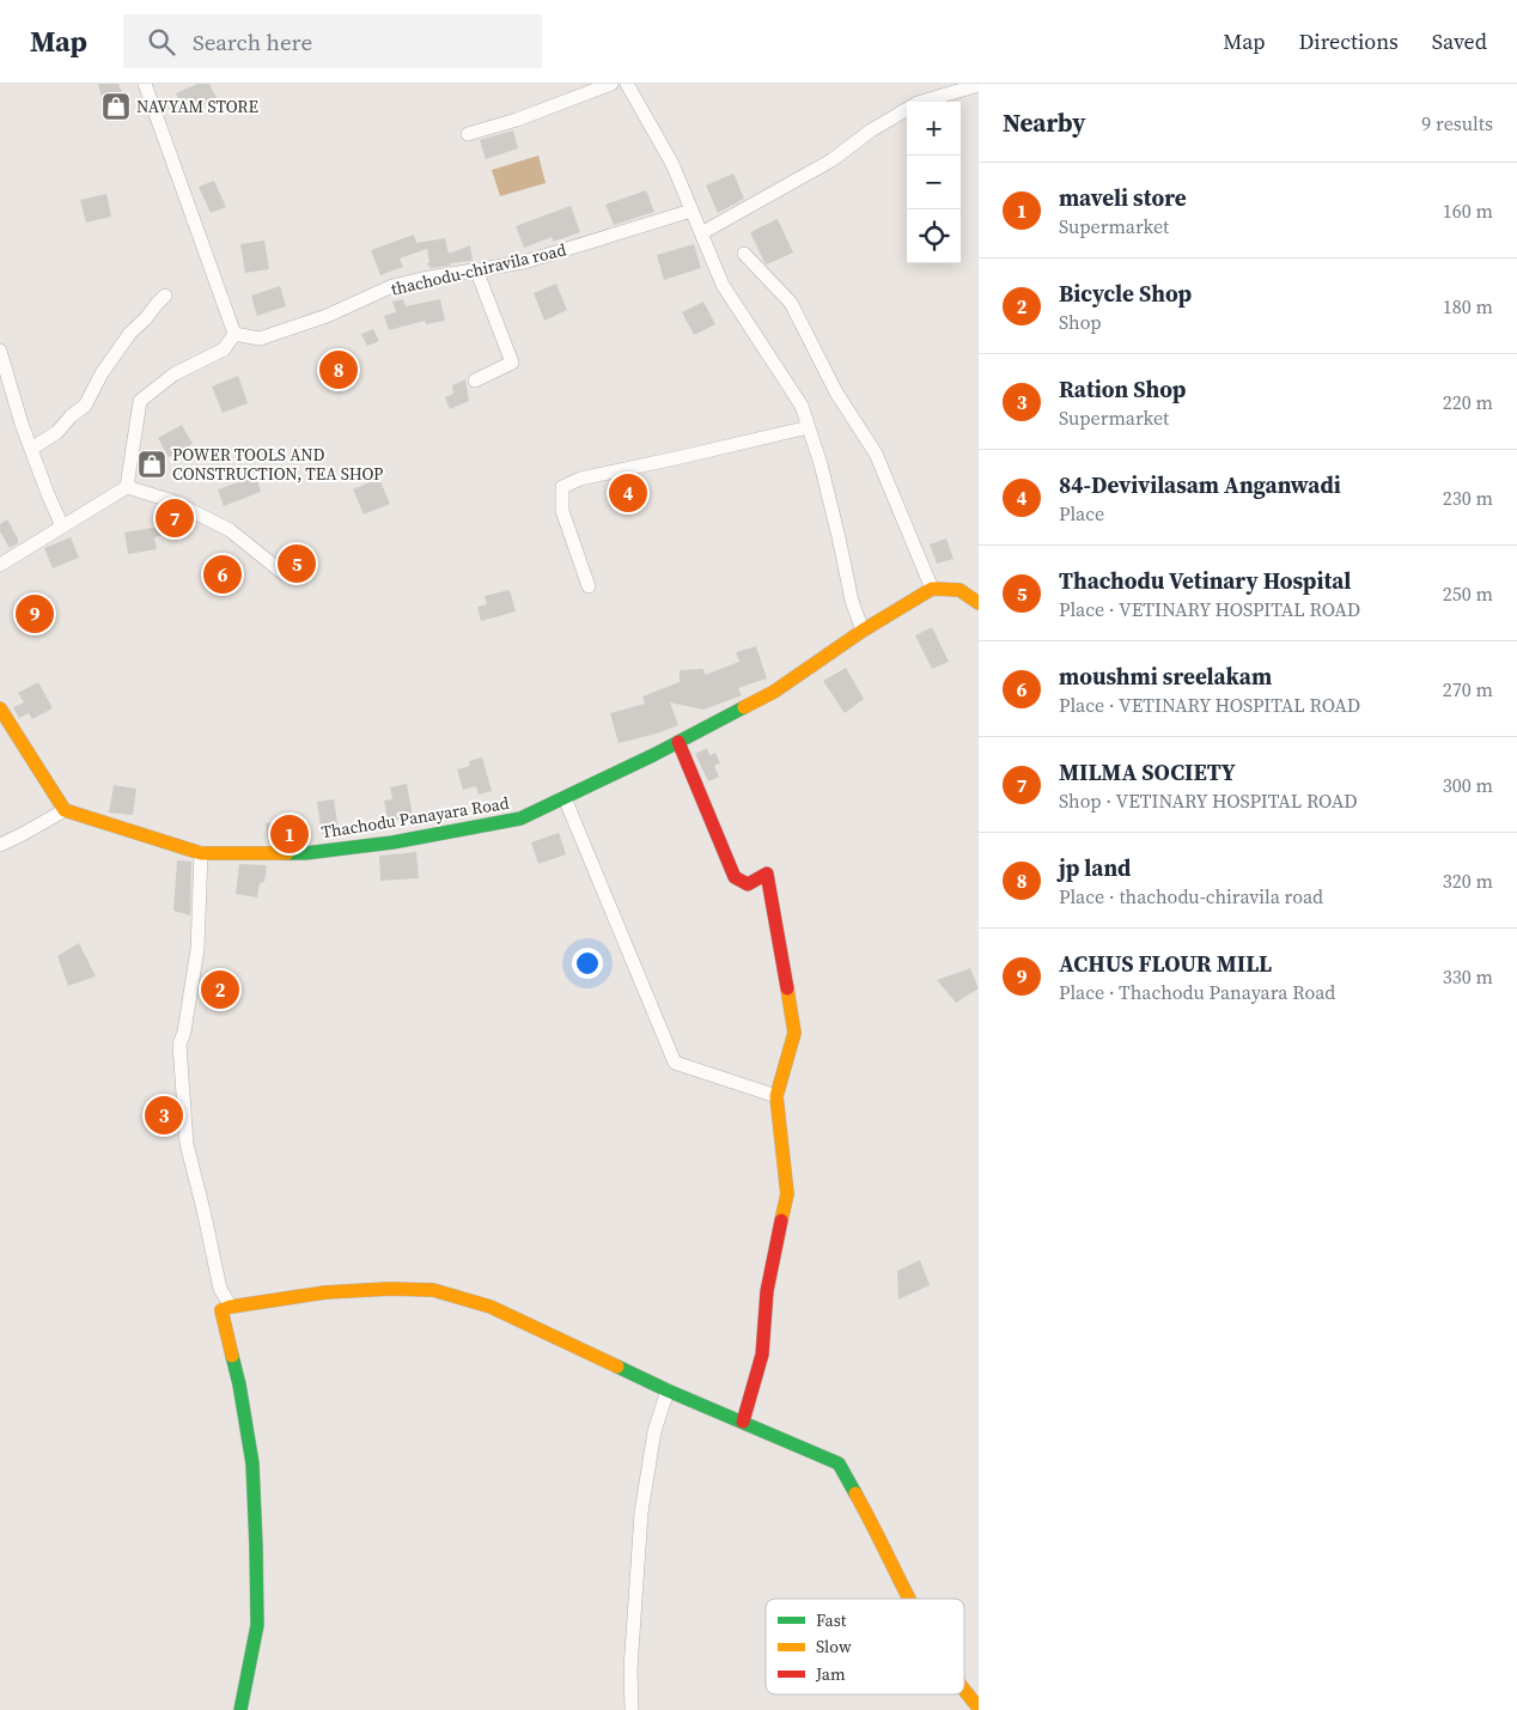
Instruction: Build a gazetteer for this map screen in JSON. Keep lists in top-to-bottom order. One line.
{"streets":{"street":["thachodu-chiravila road","Thachodu Panayara Road"]},"places":{"shop":["NAVYAM STORE","POWER TOOLS AND CONSTRUCTION, TEA SHOP"]},"legend":["Fast","Slow","Jam"],"page":{"header":"Map","search":"Search here","nav":["Map","Directions","Saved"],"heading":["Nearby","9 results"],"map_buttons":["+","−"],"list":[{"mark":"1","name":"maveli store","note":"Supermarket","value":"160 m"},{"mark":"2","name":"Bicycle Shop","note":"Shop","value":"180 m"},{"mark":"3","name":"Ration Shop","note":"Supermarket","value":"220 m"},{"mark":"4","name":"84-Devivilasam Anganwadi","note":"Place","value":"230 m"},{"mark":"5","name":"Thachodu Vetinary Hospital","note":"Place · VETINARY HOSPITAL ROAD","value":"250 m"},{"mark":"6","name":"moushmi sreelakam","note":"Place · VETINARY HOSPITAL ROAD","value":"270 m"},{"mark":"7","name":"MILMA SOCIETY","note":"Shop · VETINARY HOSPITAL ROAD","value":"300 m"},{"mark":"8","name":"jp land","note":"Place · thachodu-chiravila road","value":"320 m"},{"mark":"9","name":"ACHUS FLOUR MILL","note":"Place · Thachodu Panayara Road","value":"330 m"}],"pins":["8","4","7","5","6","9","1","2","3"]}}
